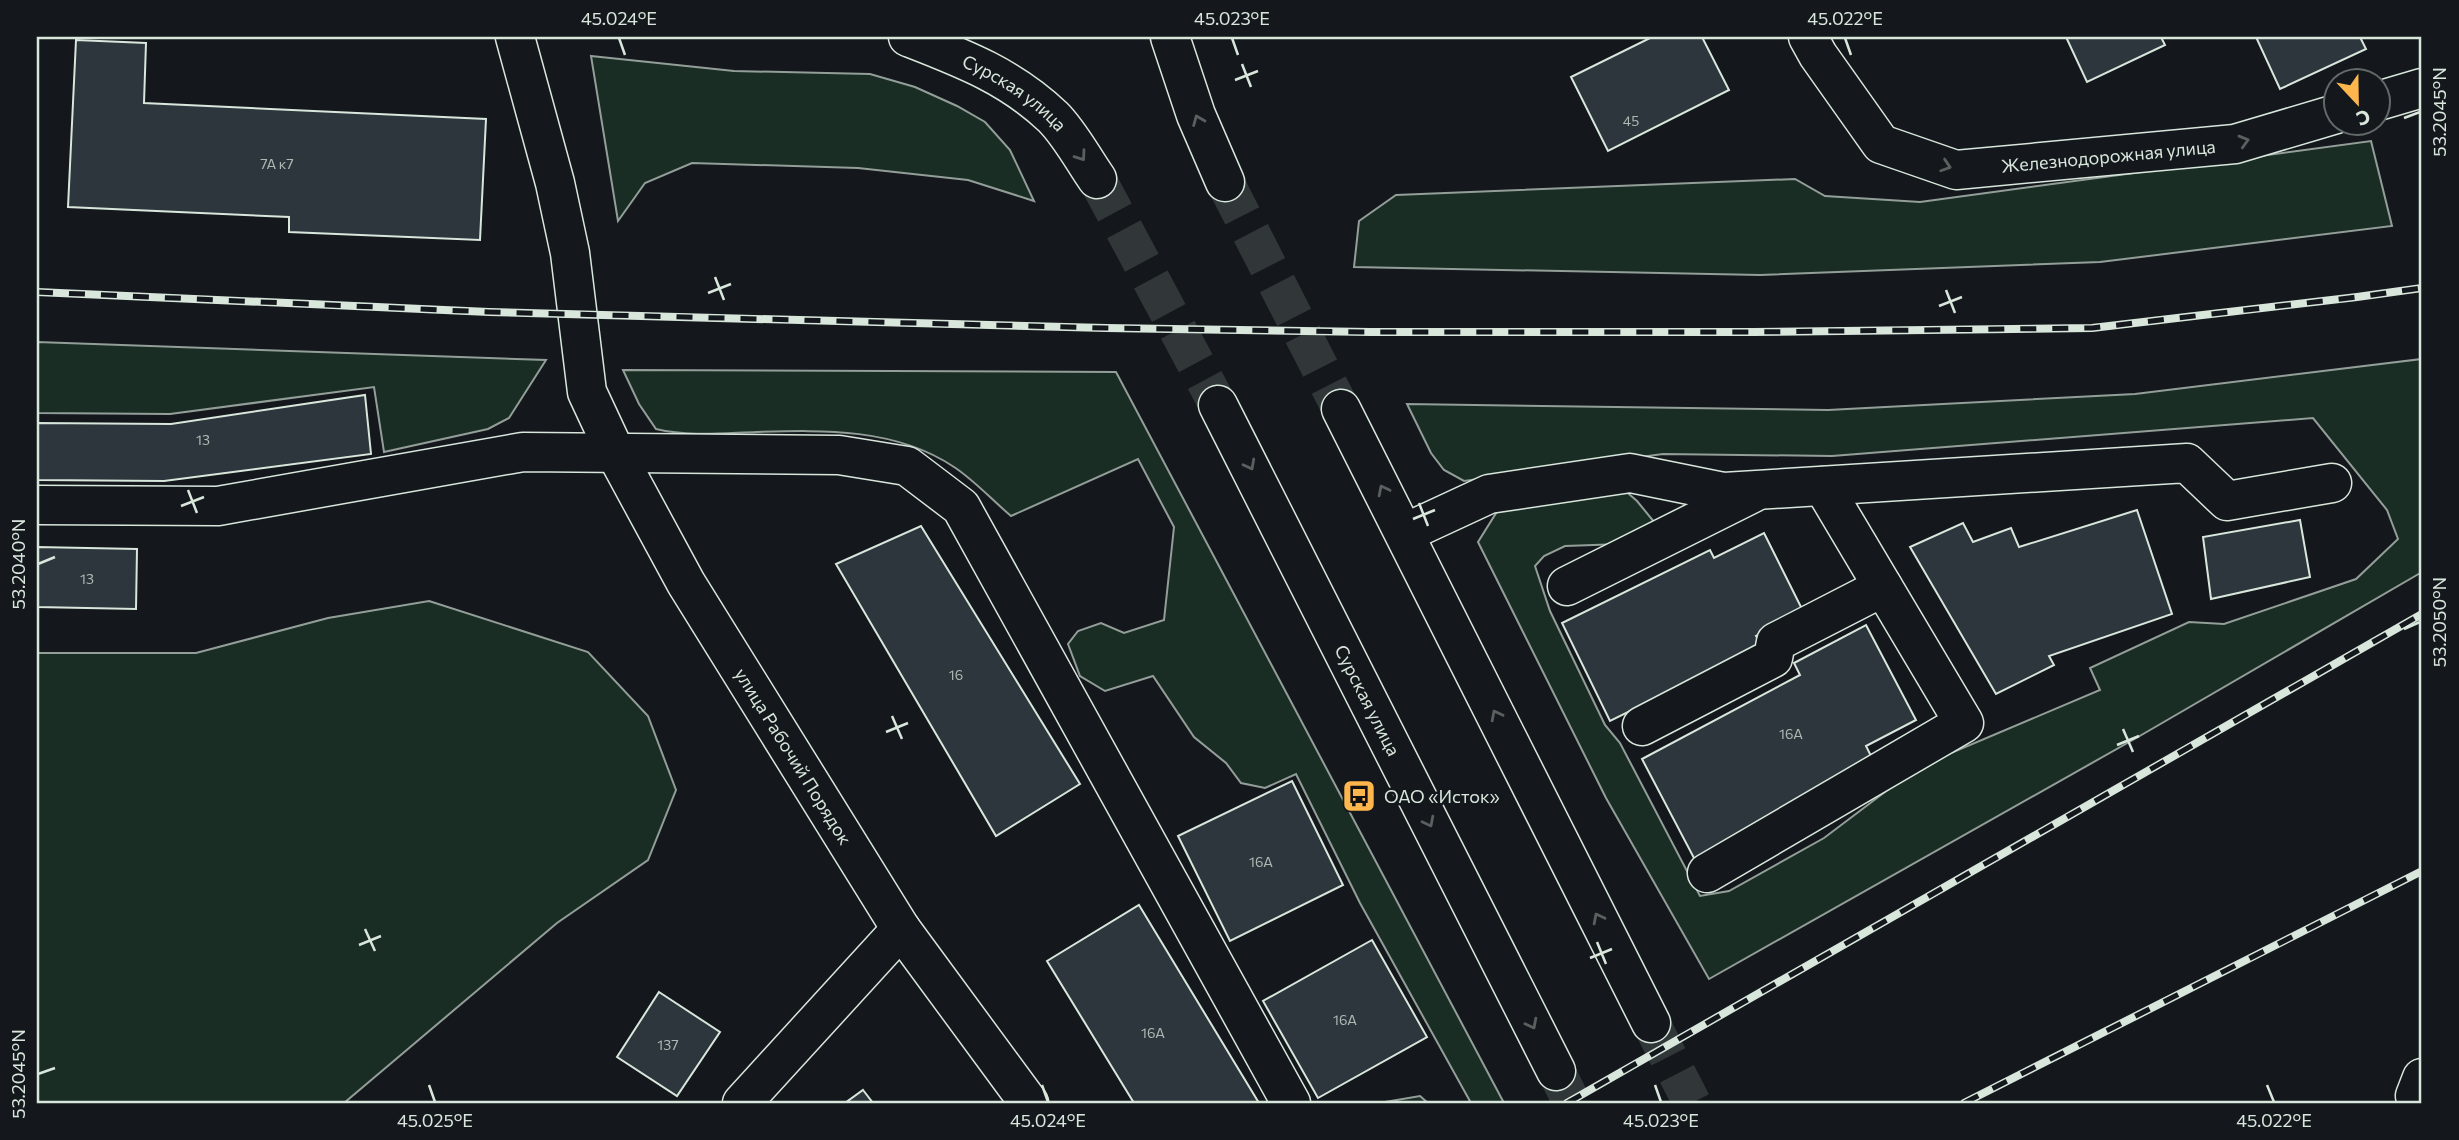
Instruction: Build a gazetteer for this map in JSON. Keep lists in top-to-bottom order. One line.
{"streets":{"street":["Сурская улица","Железнодорожная улица","улица Рабочий Порядок"]},"places":{"bus stop":["ОАО «Исток»"]},"house_numbers":["45","7А к7","13","13","16","16А","16А","16А","16А","137"],"north":"bottom","coordinates":["45.024°E","45.023°E","45.022°E","53.2045°N","53.2040°N","53.2050°N","45.025°E"]}
